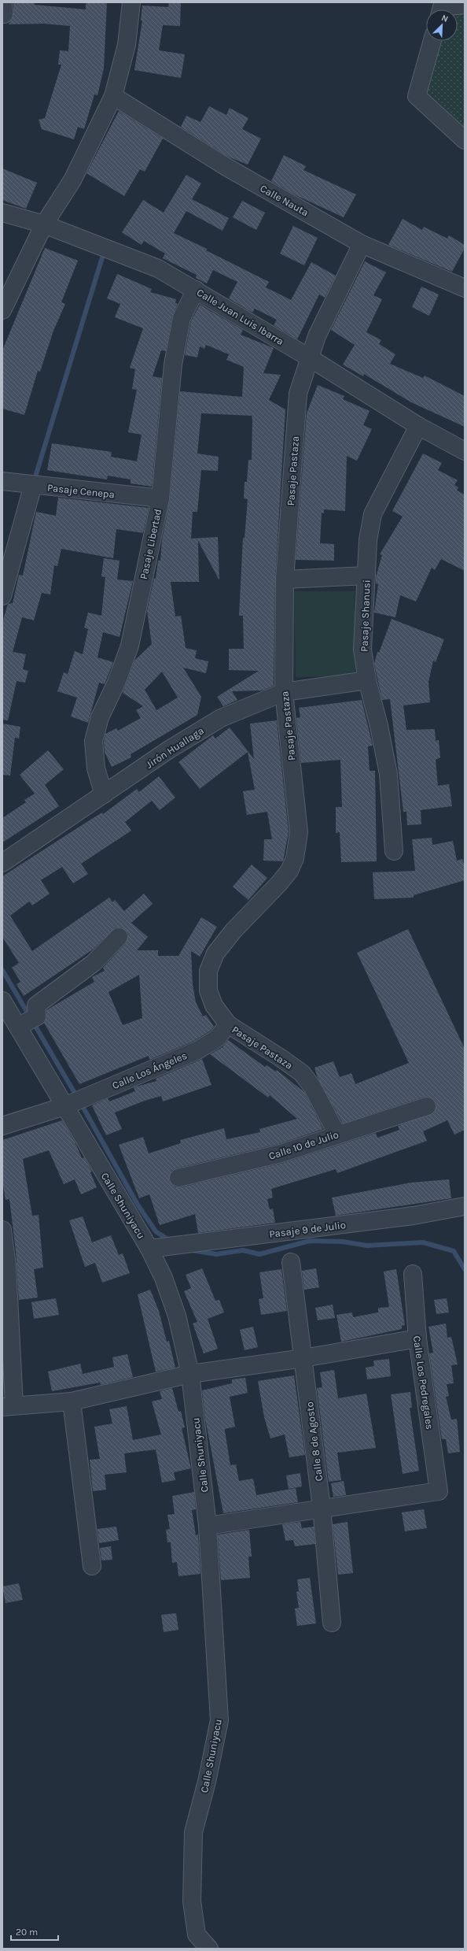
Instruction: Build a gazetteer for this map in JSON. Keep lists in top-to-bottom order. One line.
{"streets":{"street":["Calle Nauta","Calle Juan Luis Ibarra","Pasaje Pastaza","Pasaje Cenepa","Pasaje Libertad","Pasaje Shanusi","Jirón Huallaga","Calle Los Ángeles","Calle 10 de Julio","Calle Shuniyacu","Pasaje 9 de Julio","Calle Los Pedregales","Calle 8 de Agosto"]},"crossings":[["Calle Nauta","Pasaje Pastaza"],["Calle Juan Luis Ibarra","Pasaje Pastaza"],["Calle Juan Luis Ibarra","Pasaje Libertad"],["Calle Juan Luis Ibarra","Pasaje Shanusi"],["Pasaje Pastaza","Jirón Huallaga"],["Pasaje Pastaza","Calle Los Ángeles"],["Pasaje Pastaza","Calle 10 de Julio"],["Pasaje Cenepa","Pasaje Libertad"],["Pasaje Libertad","Jirón Huallaga"],["Pasaje Shanusi","Jirón Huallaga"],["Calle Los Ángeles","Calle Shuniyacu"],["Calle Shuniyacu","Pasaje 9 de Julio"],["Calle Los Pedregales","Calle 8 de Agosto"]],"scale_bar":"20 m","north":"top right"}
